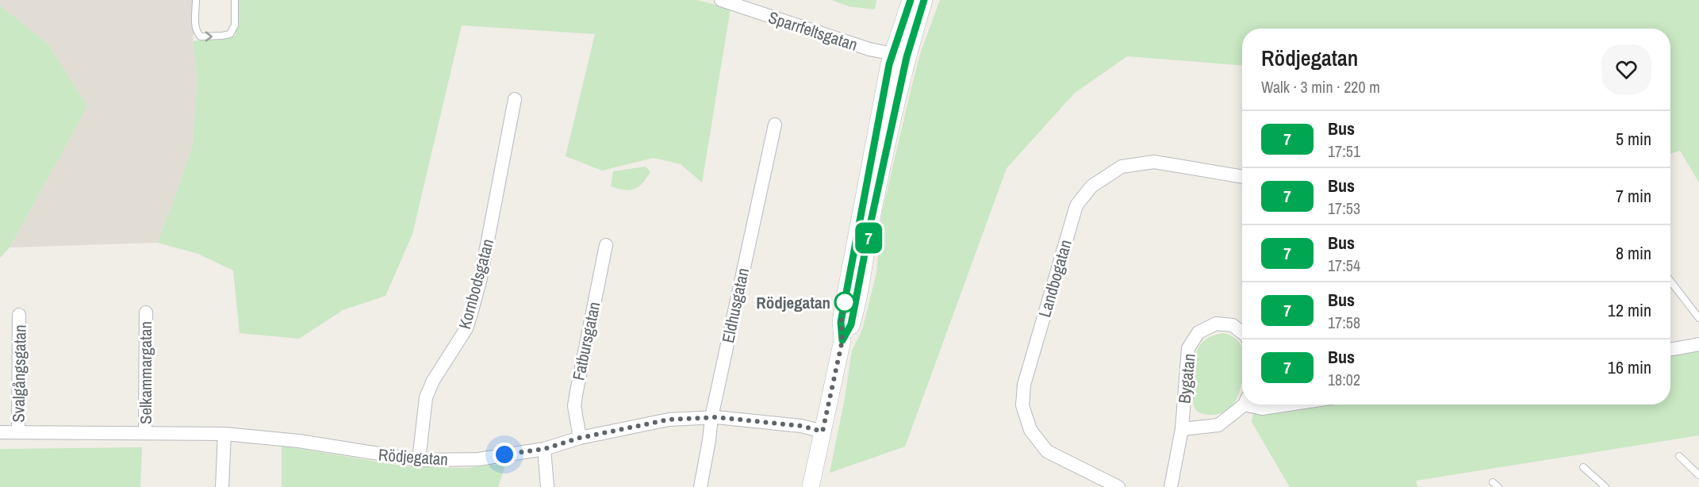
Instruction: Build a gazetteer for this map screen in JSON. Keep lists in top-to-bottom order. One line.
{"streets":{"street":["Sparrfeltsgatan","Landbogatan","Kornbodsgatan","Eldhusgatan","Fatbursgatan","Selkammargatan","Svalgångsgatan","Bygatan","Rödjegatan"]},"crossings":[["Kornbodsgatan","Rödjegatan"],["Eldhusgatan","Rödjegatan"],["Fatbursgatan","Rödjegatan"],["Selkammargatan","Rödjegatan"],["Svalgångsgatan","Rödjegatan"]],"places":["Rödjegatan"],"lines":["bus line 7"],"page":{"on_map":"7","heading":["Rödjegatan","Walk · 3 min · 220 m"],"list":[{"mark":"7","name":"Bus","note":"17:51","value":"5 min"},{"mark":"7","name":"Bus","note":"17:53","value":"7 min"},{"mark":"7","name":"Bus","note":"17:54","value":"8 min"},{"mark":"7","name":"Bus","note":"17:58","value":"12 min"},{"mark":"7","name":"Bus","note":"18:02","value":"16 min"}]}}
